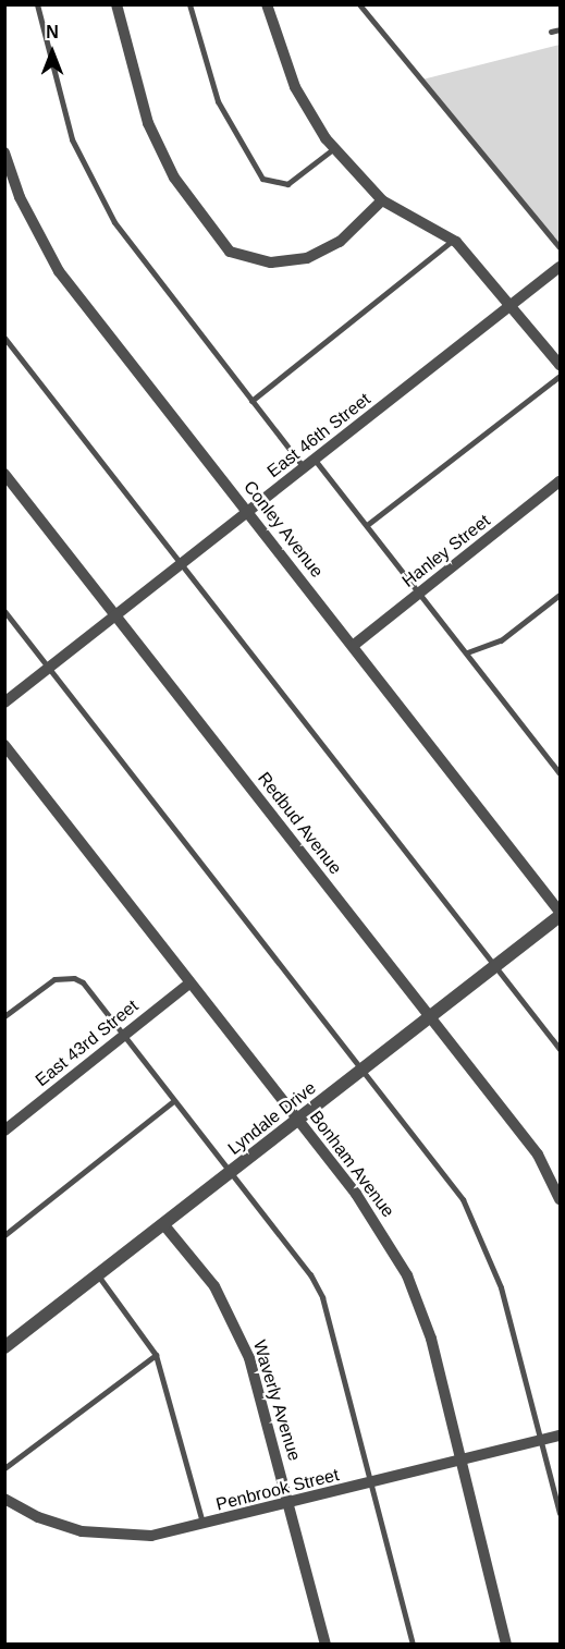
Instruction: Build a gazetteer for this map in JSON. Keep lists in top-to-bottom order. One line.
{"streets":{"street":["East 46th Street","Conley Avenue","Hanley Street","Redbud Avenue","East 43rd Street","Lyndale Drive","Bonham Avenue","Waverly Avenue","Penbrook Street"]},"crossings":[["East 46th Street","Conley Avenue"],["East 46th Street","Redbud Avenue"],["Conley Avenue","Hanley Street"],["Conley Avenue","Lyndale Drive"],["Redbud Avenue","Lyndale Drive"],["East 43rd Street","Bonham Avenue"],["Lyndale Drive","Bonham Avenue"],["Lyndale Drive","Waverly Avenue"],["Bonham Avenue","Penbrook Street"],["Waverly Avenue","Penbrook Street"]],"north":"top"}
